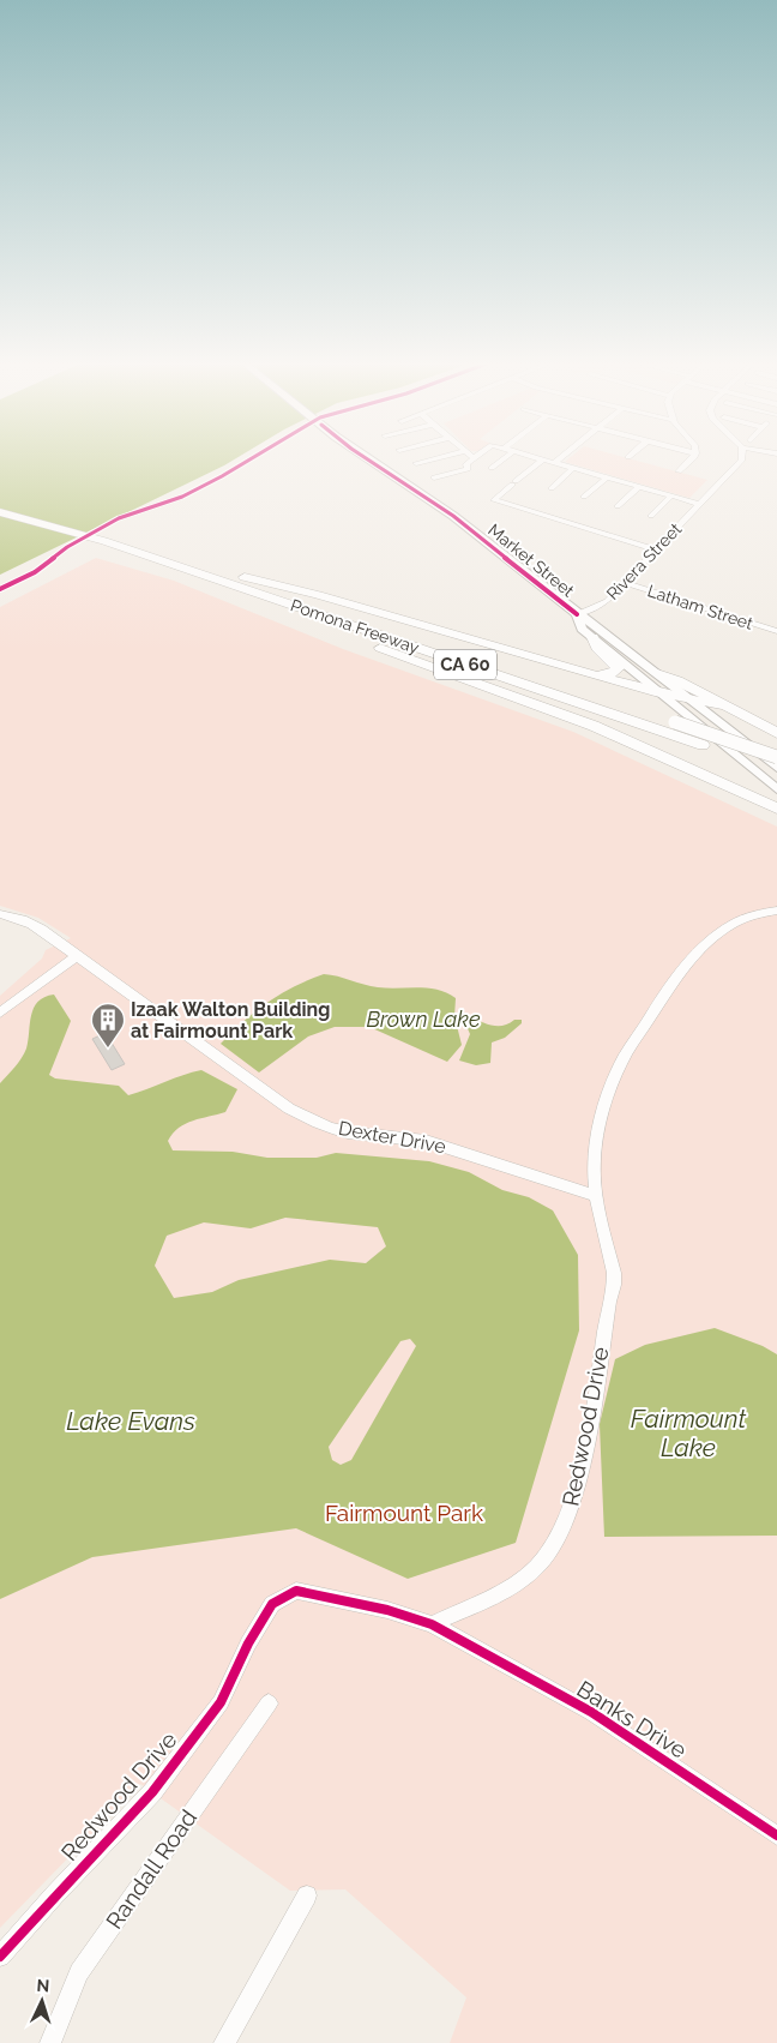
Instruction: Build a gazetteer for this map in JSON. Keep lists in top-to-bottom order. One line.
{"streets":{"highway":["Pomona Freeway","CA 60"],"main road":["Market Street"],"street":["Rivera Street","Latham Street","Dexter Drive","Redwood Drive","Banks Drive","Randall Road"]},"crossings":[["Market Street","Rivera Street"],["Market Street","Pomona Freeway"],["Rivera Street","Latham Street"],["Dexter Drive","Redwood Drive"],["Redwood Drive","Banks Drive"]],"water":["Brown Lake","Fairmount Lake","Lake Evans"],"parks":["Fairmount Park"],"places":{"building":["Izaak Walton Building at Fairmount Park"]},"north":"top"}
